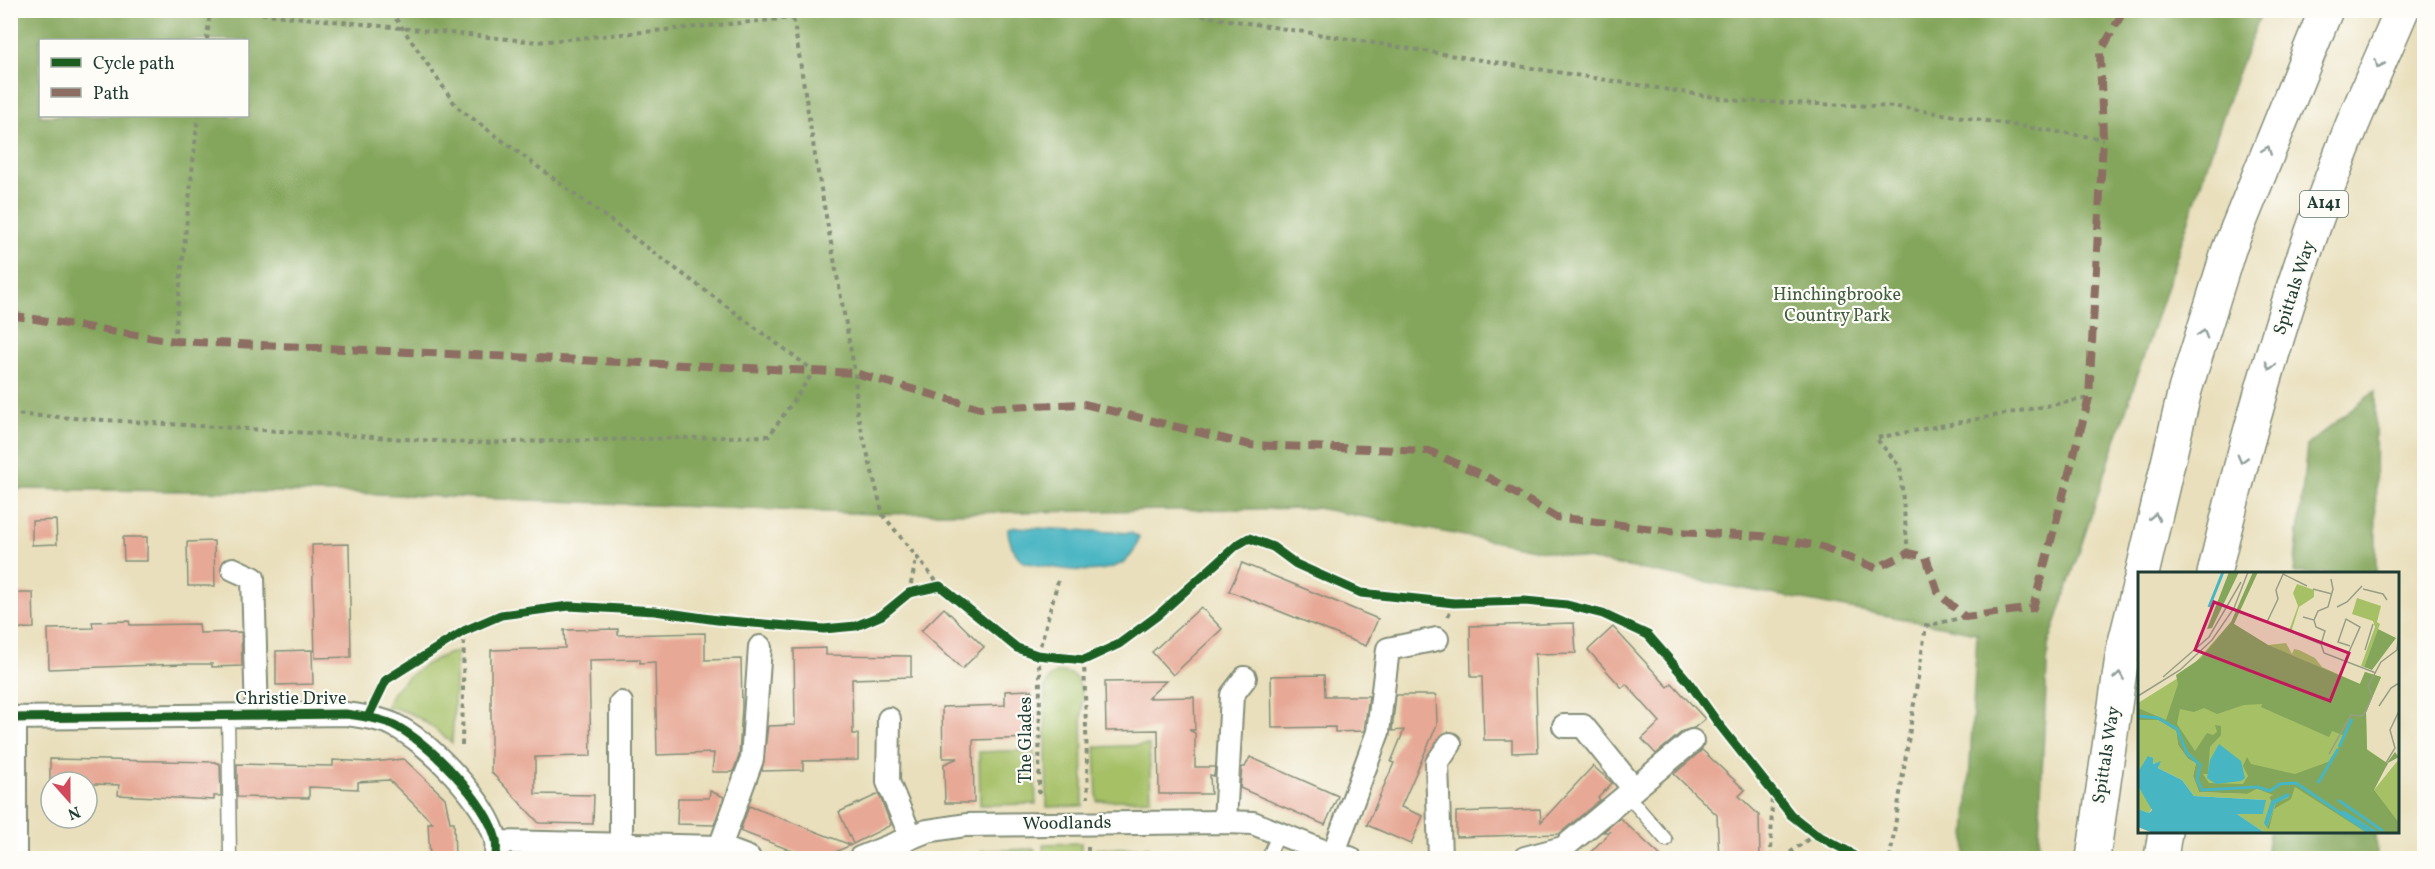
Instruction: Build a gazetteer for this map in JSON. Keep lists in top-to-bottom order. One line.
{"streets":{"highway":["A141","Spittals Way"],"street":["Christie Drive","Woodlands"],"path":["The Glades"]},"crossings":[["The Glades","Woodlands"]],"parks":["Hinchingbrooke Country Park"],"legend":["Cycle path","Path"],"north":"bottom"}
